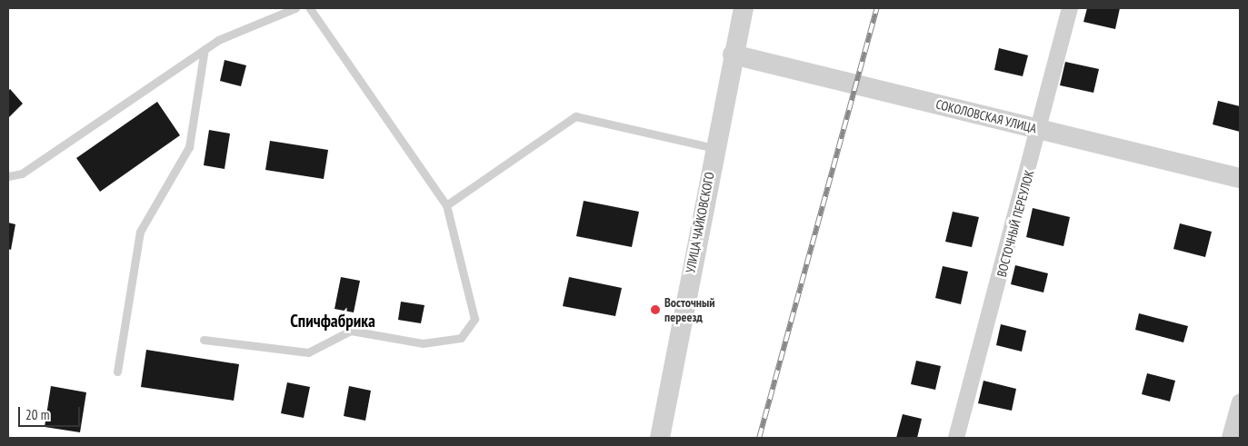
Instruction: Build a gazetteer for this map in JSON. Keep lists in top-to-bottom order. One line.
{"streets":{"street":["СОКОЛОВСКАЯ УЛИЦА","УЛИЦА ЧАЙКОВСКОГО","ВОСТОЧНЫЙ ПЕРЕУЛОК"]},"crossings":[["СОКОЛОВСКАЯ УЛИЦА","УЛИЦА ЧАЙКОВСКОГО"],["СОКОЛОВСКАЯ УЛИЦА","ВОСТОЧНЫЙ ПЕРЕУЛОК"]],"districts":["Спичфабрика"],"places":["Восточный переезд"],"scale_bar":"20 m"}
